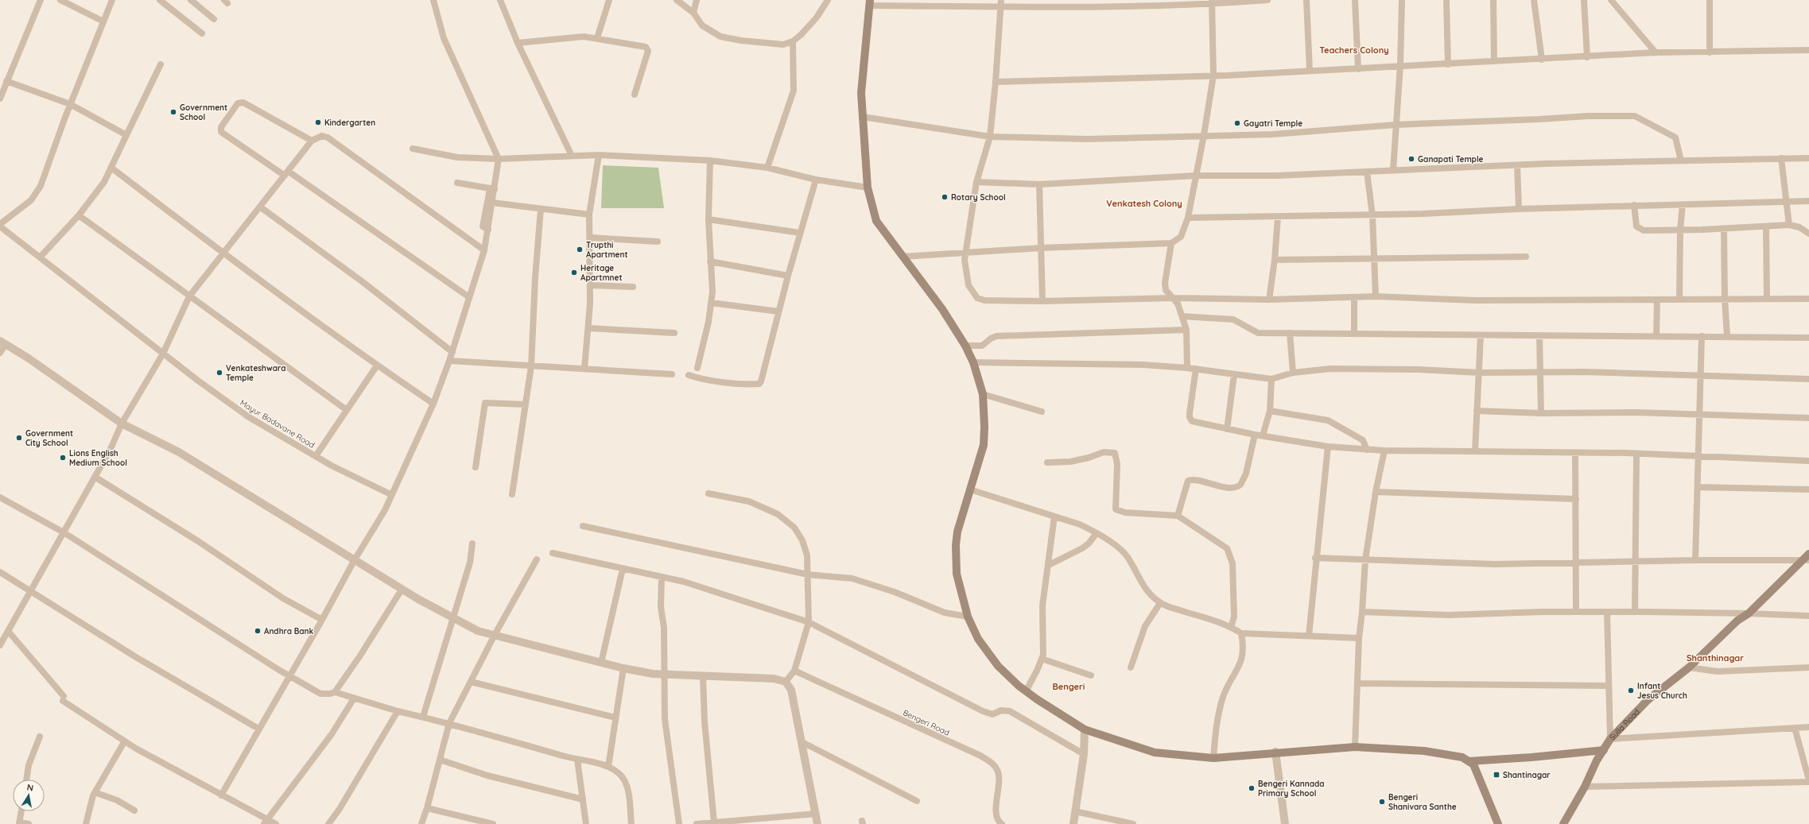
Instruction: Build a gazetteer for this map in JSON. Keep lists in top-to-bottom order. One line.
{"streets":{"main road":["Sulla Road"],"street":["Mayur Badavane Road","Bengeri Road"]},"districts":["Teachers Colony","Venkatesh Colony","Shanthinagar","Bengeri"],"places":{"other":["Government School","Kindergarten","Gayatri Temple","Ganapati Temple","Rotary School","Trupthi Apartment","Heritage Apartmnet","Venkateshwara Temple","Government City School","Lions English Medium School","Andhra Bank","Infant Jesus Church","Bengeri Kannada Primary School","Bengeri Shanivara Santhe"],"transit":["Shantinagar"]},"north":"top"}
